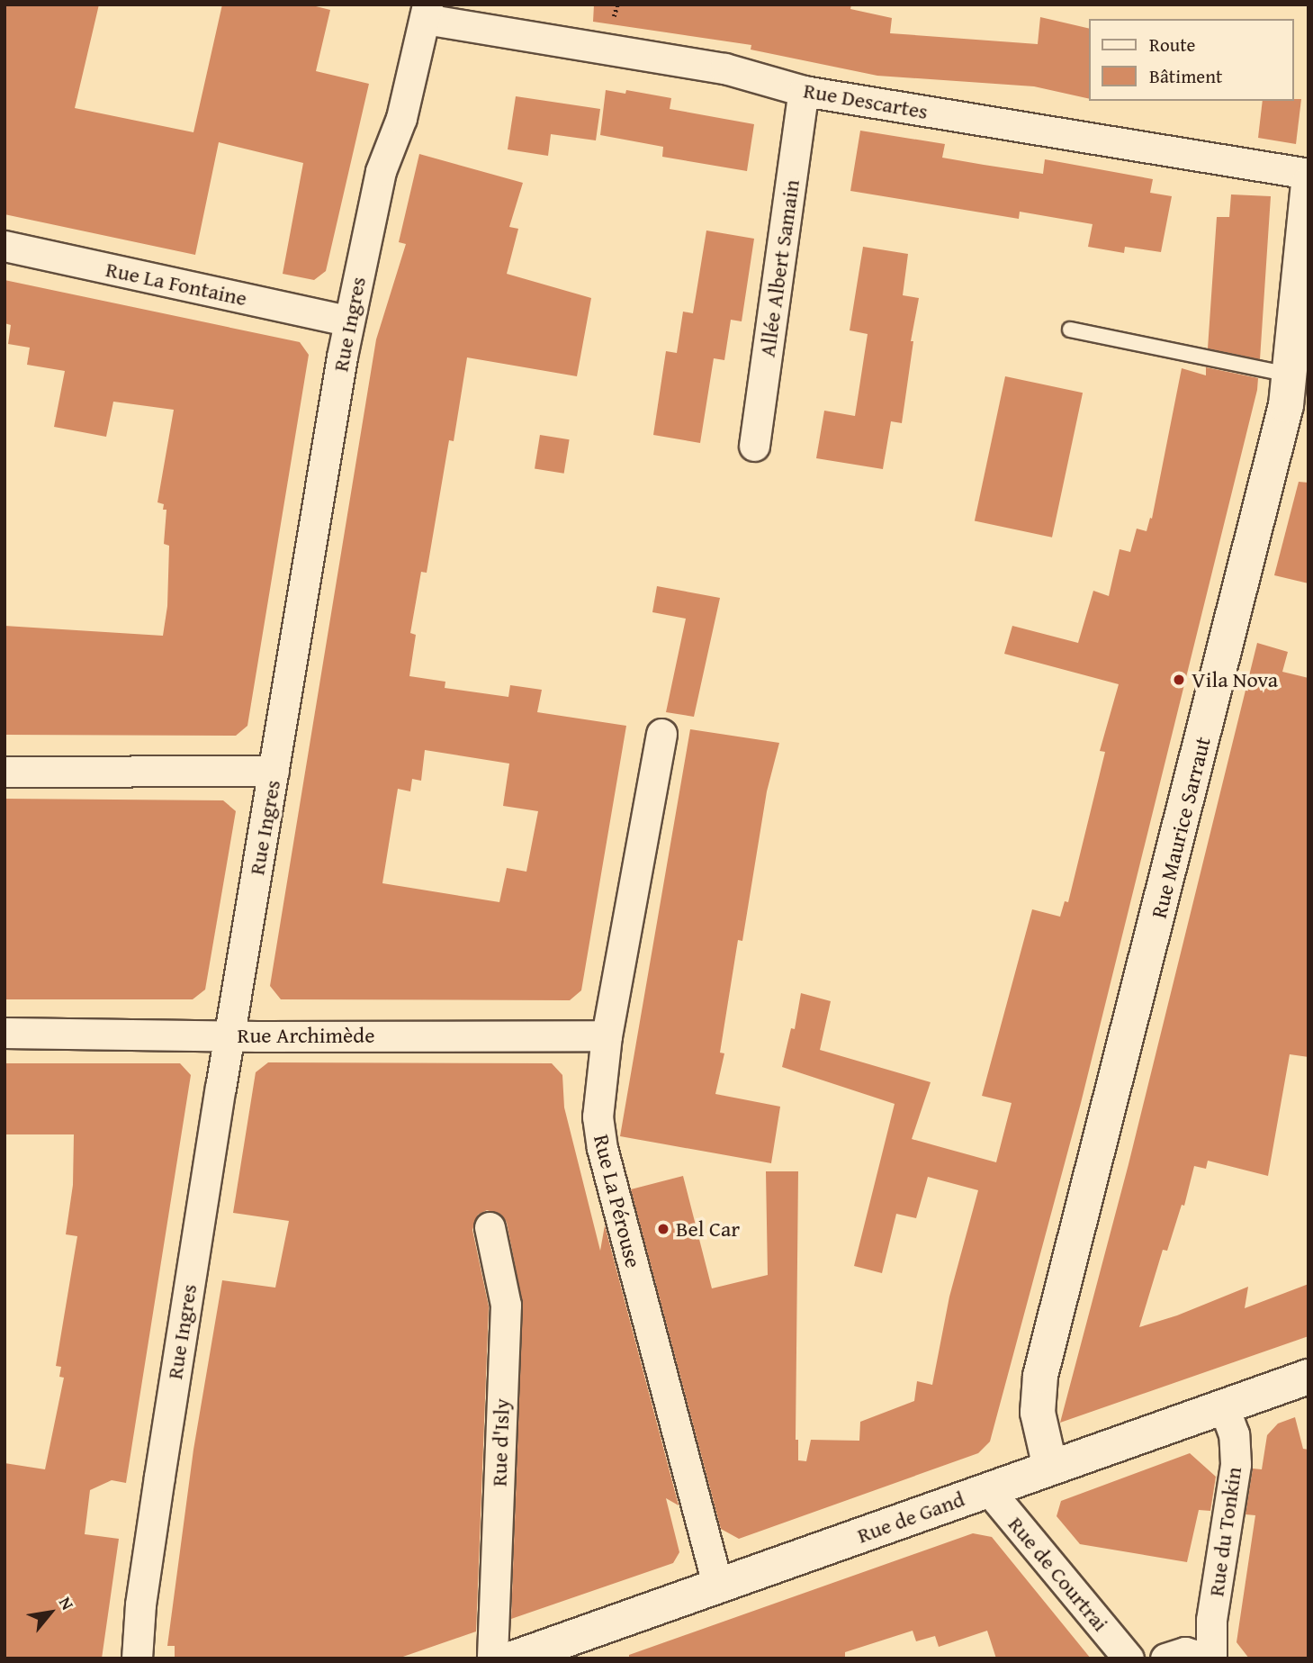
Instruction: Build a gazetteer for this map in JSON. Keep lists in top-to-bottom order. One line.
{"streets":{"street":["Rue Descartes","Allée Albert Samain","Rue La Fontaine","Rue Ingres","Rue Maurice Sarraut","Rue Archimède","Rue La Pérouse","Rue d'Isly","Rue de Gand","Rue du Tonkin","Rue de Courtrai"]},"crossings":[["Rue Descartes","Allée Albert Samain"],["Rue Descartes","Rue Ingres"],["Rue La Fontaine","Rue Ingres"],["Rue Ingres","Rue Archimède"],["Rue Maurice Sarraut","Rue de Gand"],["Rue Archimède","Rue La Pérouse"],["Rue La Pérouse","Rue de Gand"],["Rue de Gand","Rue du Tonkin"],["Rue de Gand","Rue de Courtrai"]],"places":["Vila Nova","Bel Car"],"legend":["Route","Bâtiment"],"north":"top right"}
